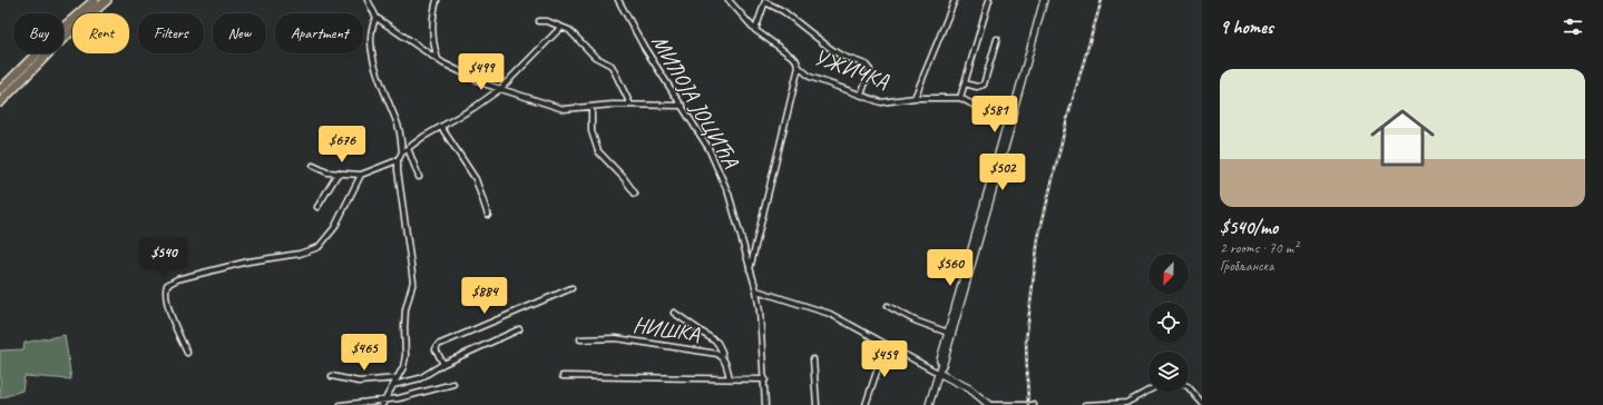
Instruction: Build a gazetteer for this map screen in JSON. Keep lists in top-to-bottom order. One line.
{"streets":{"street":["УЖИЧКА","МИЛОЈА ЈОЦИЋА","НИШКА"]},"north":"bottom left","page":{"heading":"9 homes","chip":["Buy","Rent","Filters","New","Apartment"],"price":["$499","$581","$676","$502","$540","$560","$884","$465","$459"],"list":[{"name":"$540/mo","note":"2 rooms · 70 m² · Гробљанска"}]}}
